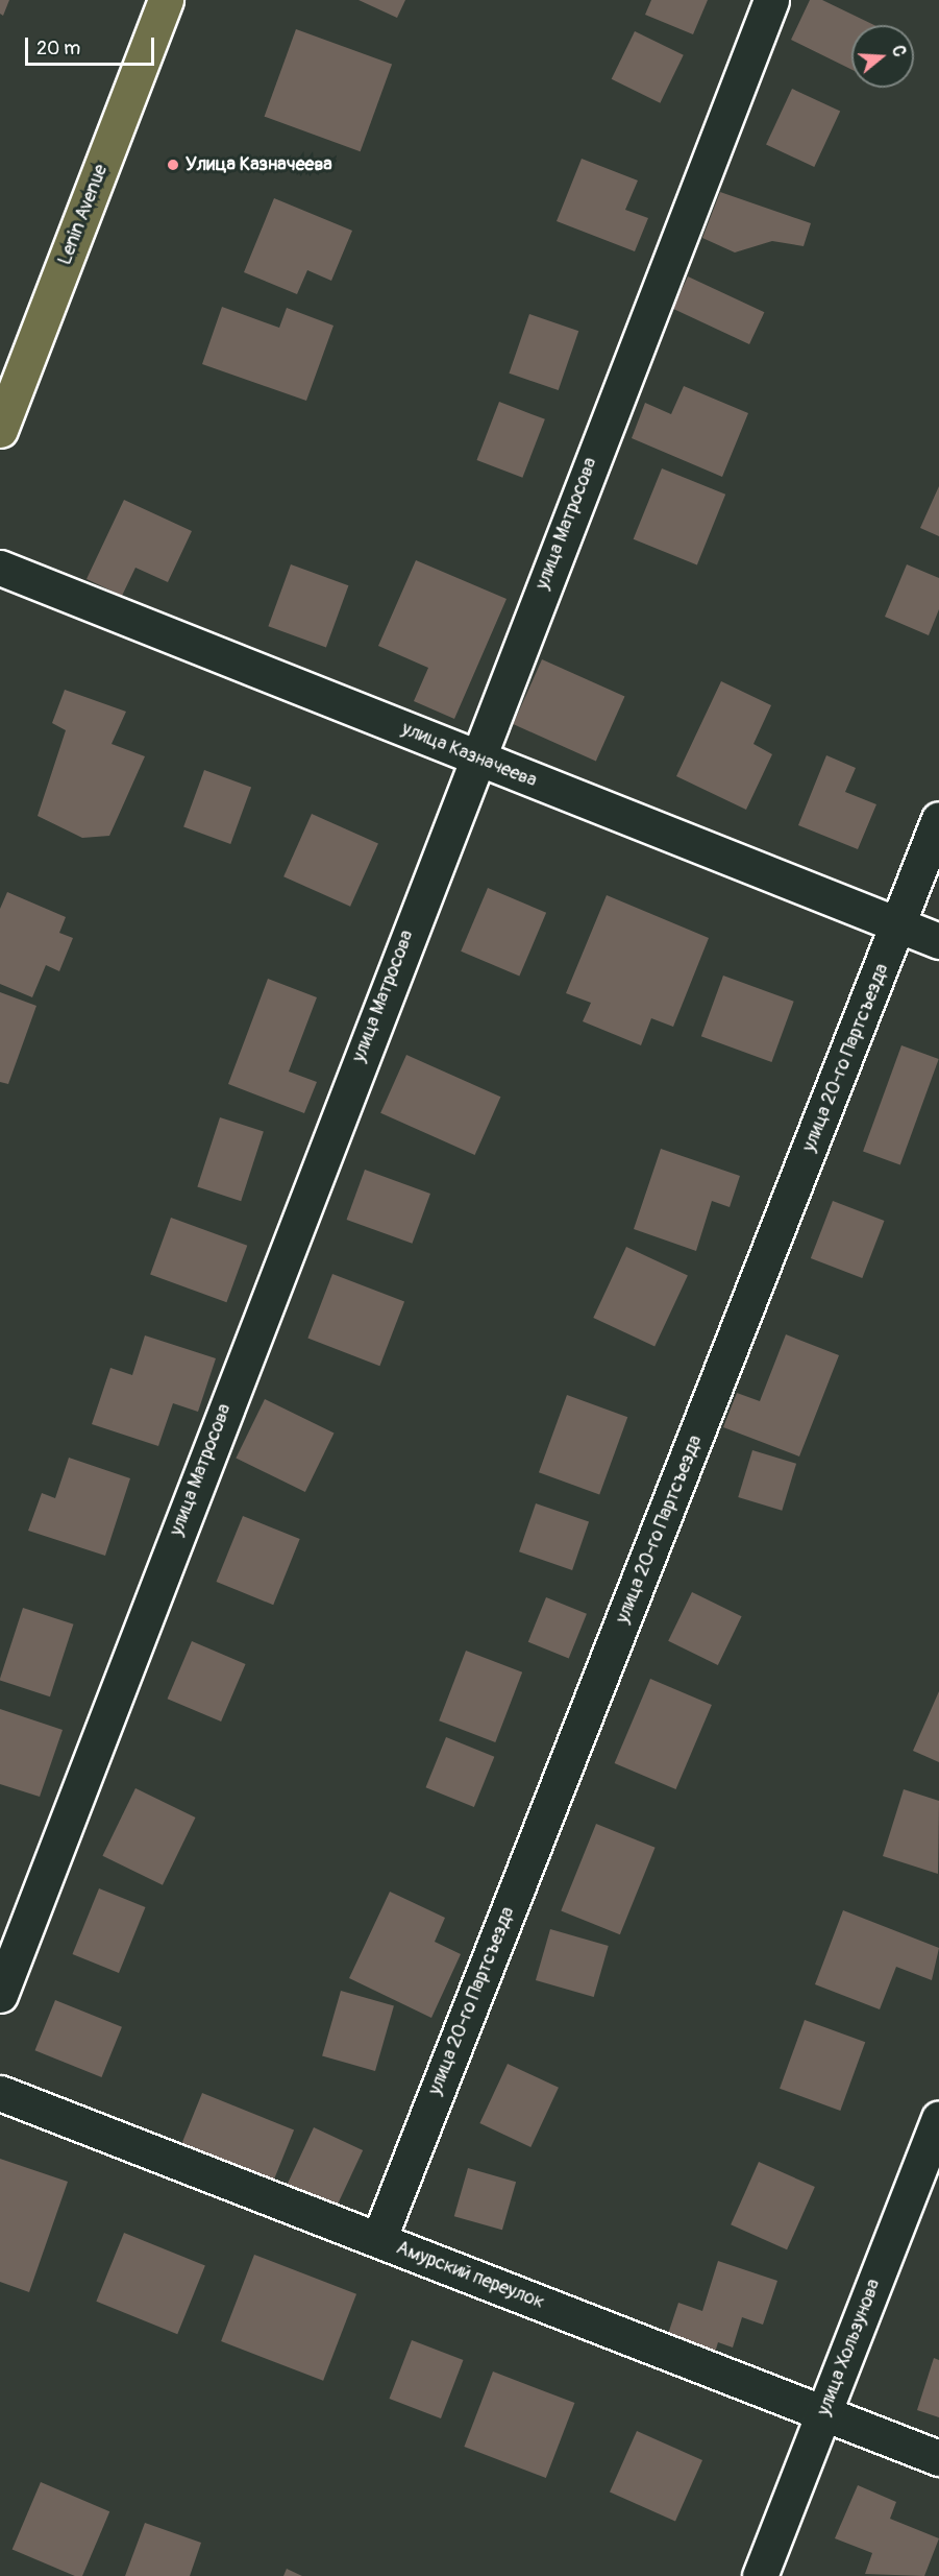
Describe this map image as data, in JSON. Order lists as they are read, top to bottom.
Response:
{
  "streets": {
    "main road": ["Lenin Avenue"],
    "street": [
      "улица Матросова",
      "улица Казначеева",
      "улица 20-го Партсъезда",
      "Амурский переулок",
      "улица Хользунова"
    ]
  },
  "crossings": [
    ["улица Матросова", "улица Казначеева"],
    ["улица Казначеева", "улица 20-го Партсъезда"],
    ["улица 20-го Партсъезда", "Амурский переулок"],
    ["Амурский переулок", "улица Хользунова"]
  ],
  "places": ["Улица Казначеева"],
  "scale_bar": "20 m",
  "north": "right"
}
